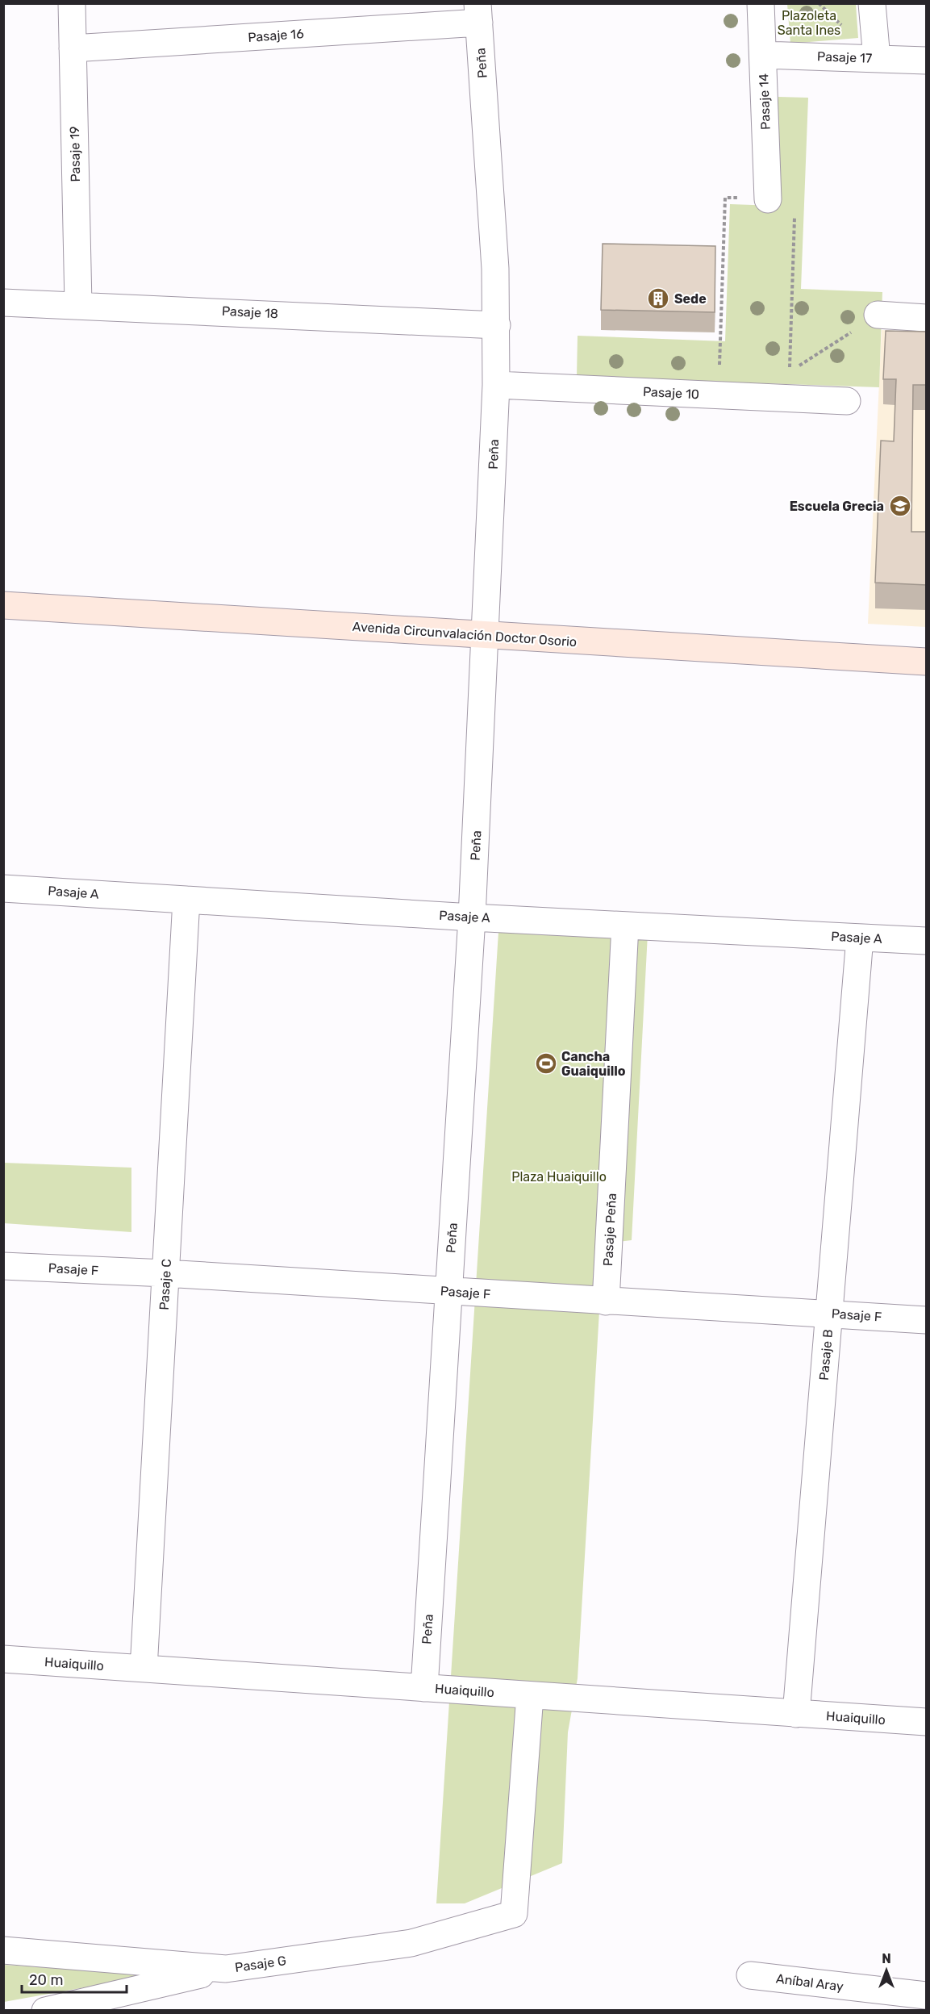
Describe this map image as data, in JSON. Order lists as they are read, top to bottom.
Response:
{
  "streets": {
    "main road": ["Avenida Circunvalación Doctor Osorio"],
    "street": [
      "Pasaje 16",
      "Pasaje 17",
      "Peña",
      "Pasaje 14",
      "Pasaje 19",
      "Pasaje 18",
      "Pasaje 10",
      "Pasaje A",
      "Pasaje Peña",
      "Pasaje F",
      "Pasaje C",
      "Pasaje B",
      "Huaiquillo",
      "Pasaje G",
      "Aníbal Aray"
    ]
  },
  "crossings": [
    ["Pasaje 16", "Peña"],
    ["Pasaje 16", "Pasaje 19"],
    ["Pasaje 17", "Pasaje 14"],
    ["Peña", "Pasaje 18"],
    ["Peña", "Pasaje 10"],
    ["Peña", "Avenida Circunvalación Doctor Osorio"],
    ["Peña", "Pasaje A"],
    ["Peña", "Pasaje F"],
    ["Peña", "Huaiquillo"],
    ["Pasaje 19", "Pasaje 18"],
    ["Pasaje A", "Pasaje Peña"],
    ["Pasaje A", "Pasaje C"],
    ["Pasaje A", "Pasaje B"],
    ["Pasaje Peña", "Pasaje F"],
    ["Pasaje F", "Pasaje C"],
    ["Pasaje F", "Pasaje B"],
    ["Pasaje C", "Huaiquillo"],
    ["Pasaje B", "Huaiquillo"],
    ["Huaiquillo", "Pasaje G"]
  ],
  "parks": ["Plazoleta Santa Ines", "Plaza Huaiquillo"],
  "places": {
    "building": ["Sede"],
    "school or university": ["Escuela Grecia"],
    "sports": ["Cancha Guaiquillo"]
  },
  "scale_bar": "20 m",
  "north": "top"
}
